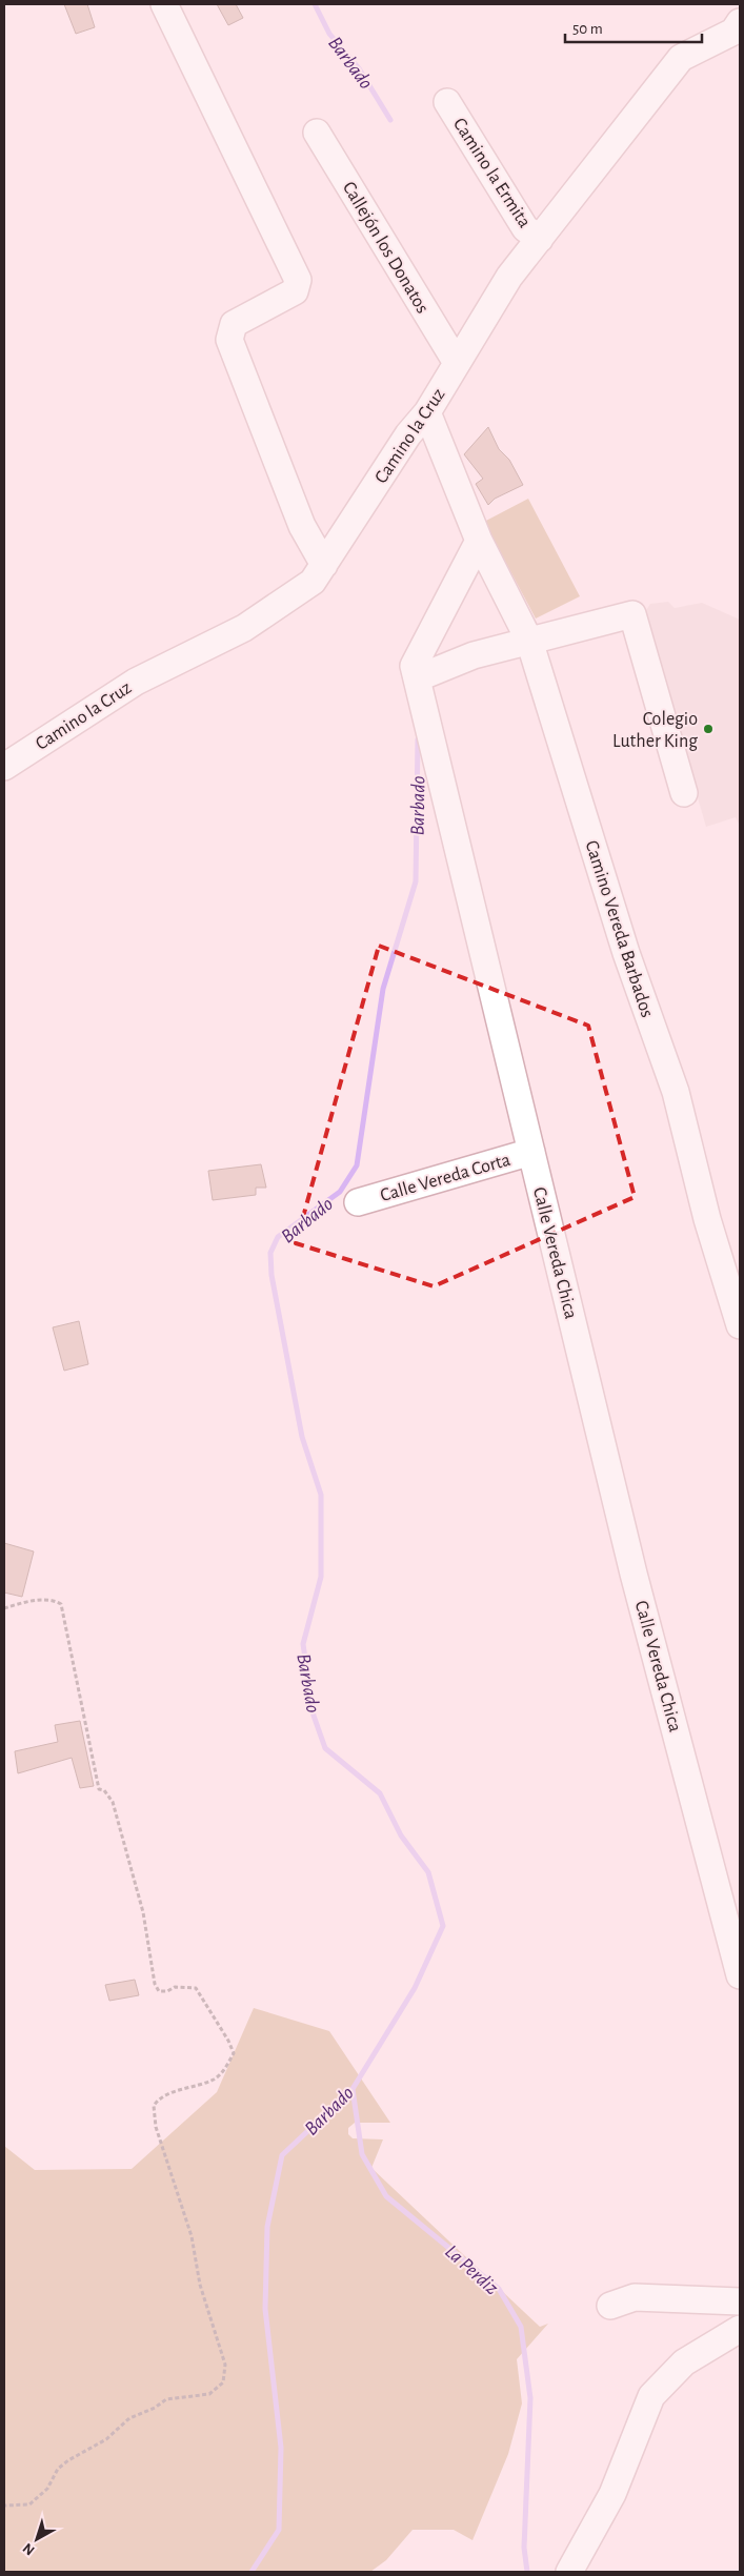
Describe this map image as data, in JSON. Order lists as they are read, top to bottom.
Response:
{
  "streets": {
    "street": [
      "Camino la Ermita",
      "Callejón los Donatos",
      "Camino la Cruz",
      "Camino Vereda Barbados",
      "Calle Vereda Corta",
      "Calle Vereda Chica"
    ]
  },
  "crossings": [
    ["Camino la Ermita", "Camino la Cruz"],
    ["Callejón los Donatos", "Camino la Cruz"],
    ["Camino la Cruz", "Camino Vereda Barbados"],
    ["Camino Vereda Barbados", "Calle Vereda Chica"],
    ["Calle Vereda Corta", "Calle Vereda Chica"]
  ],
  "water": ["Barbado", "La Perdiz"],
  "places": ["Colegio Luther King"],
  "scale_bar": "50 m",
  "north": "bottom left"
}
